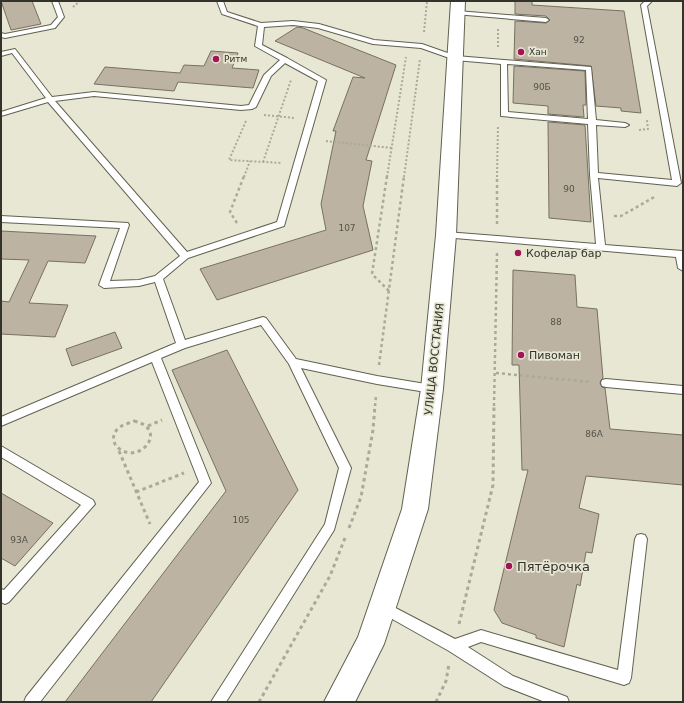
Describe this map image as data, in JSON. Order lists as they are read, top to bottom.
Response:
{
  "streets": {
    "main road": ["УЛИЦА ВОССТАНИЯ"]
  },
  "places": [
    "Хан",
    "Ритм",
    "Кофелар бар",
    "Пивоман",
    "Пятёрочка"
  ],
  "house_numbers": [
    "92",
    "90Б",
    "90",
    "107",
    "88",
    "86А",
    "105",
    "93А"
  ]
}
